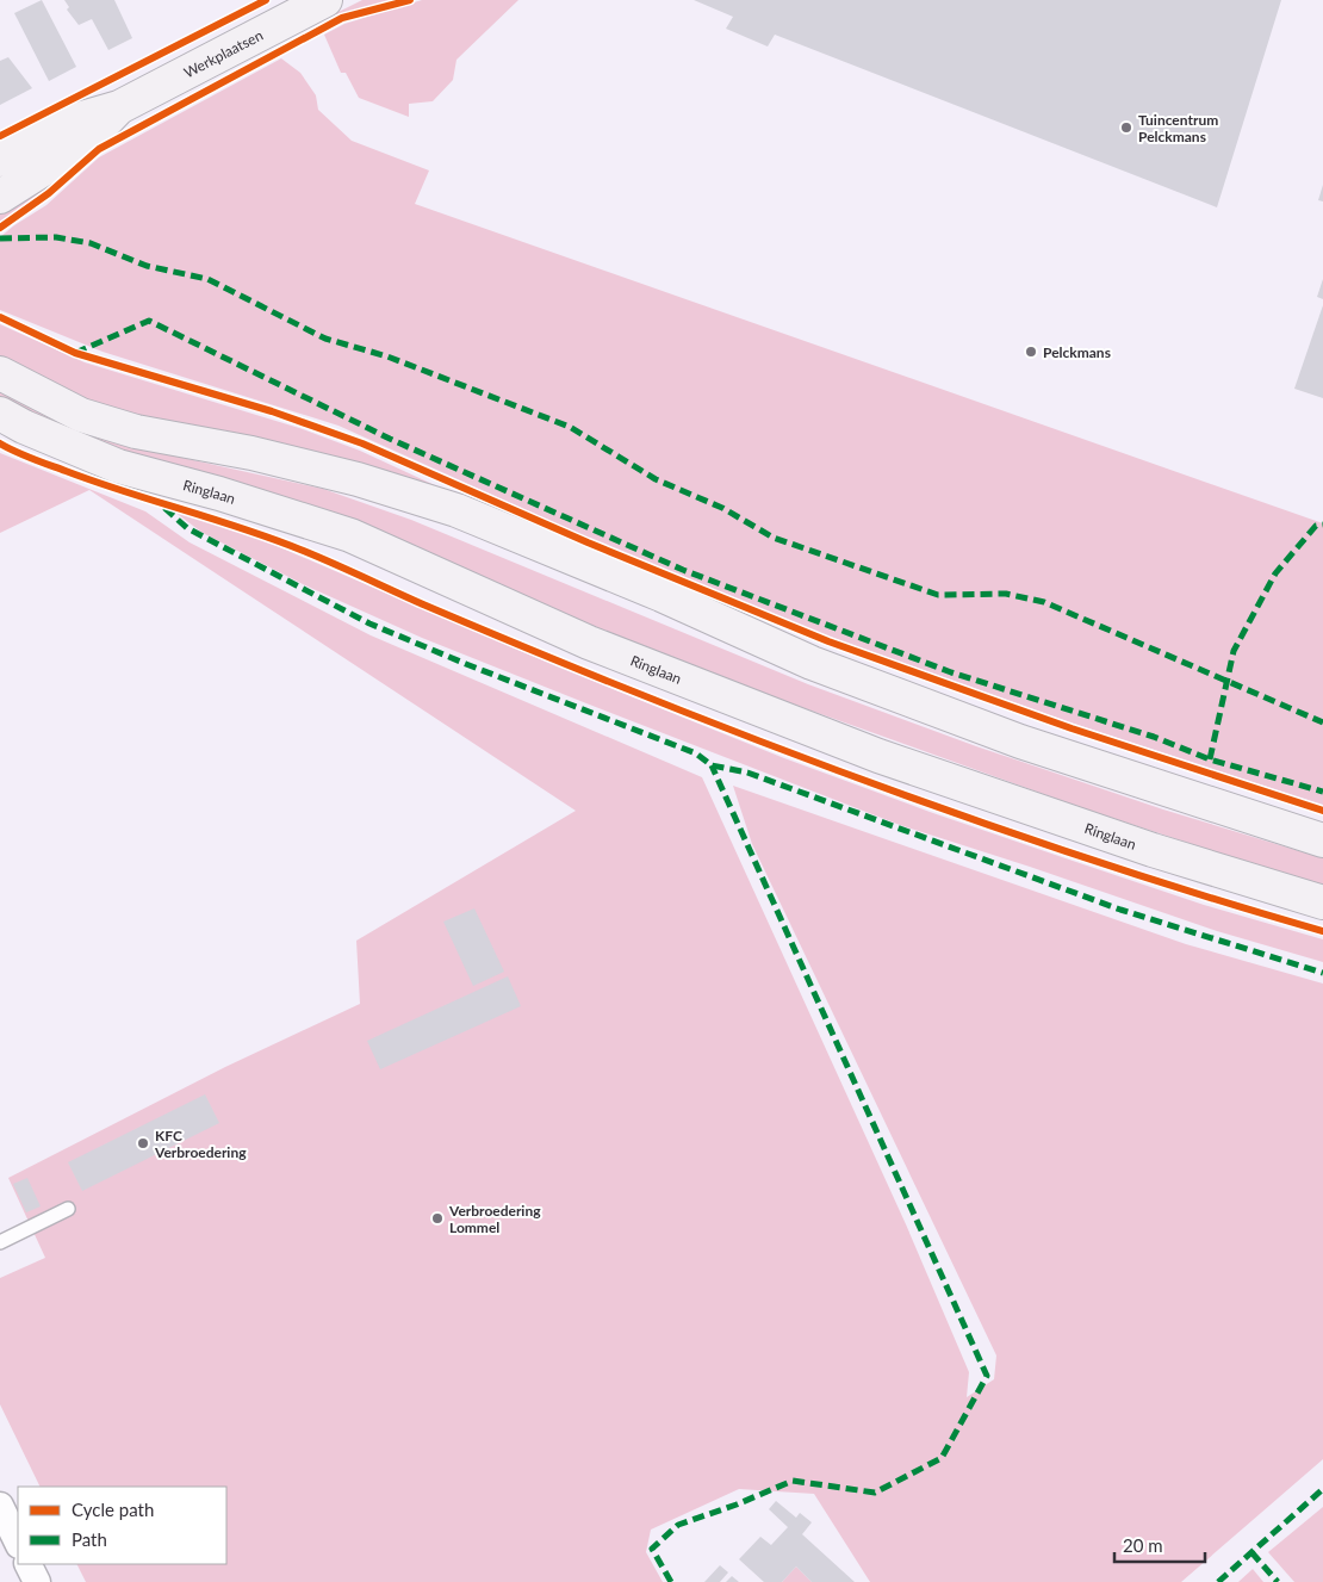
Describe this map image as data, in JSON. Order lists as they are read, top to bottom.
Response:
{
  "streets": {
    "main road": ["Werkplaatsen", "Ringlaan"]
  },
  "places": [
    "Tuincentrum Pelckmans",
    "Pelckmans",
    "KFC Verbroedering",
    "Verbroedering Lommel"
  ],
  "legend": ["Cycle path", "Path"],
  "scale_bar": "20 m"
}
